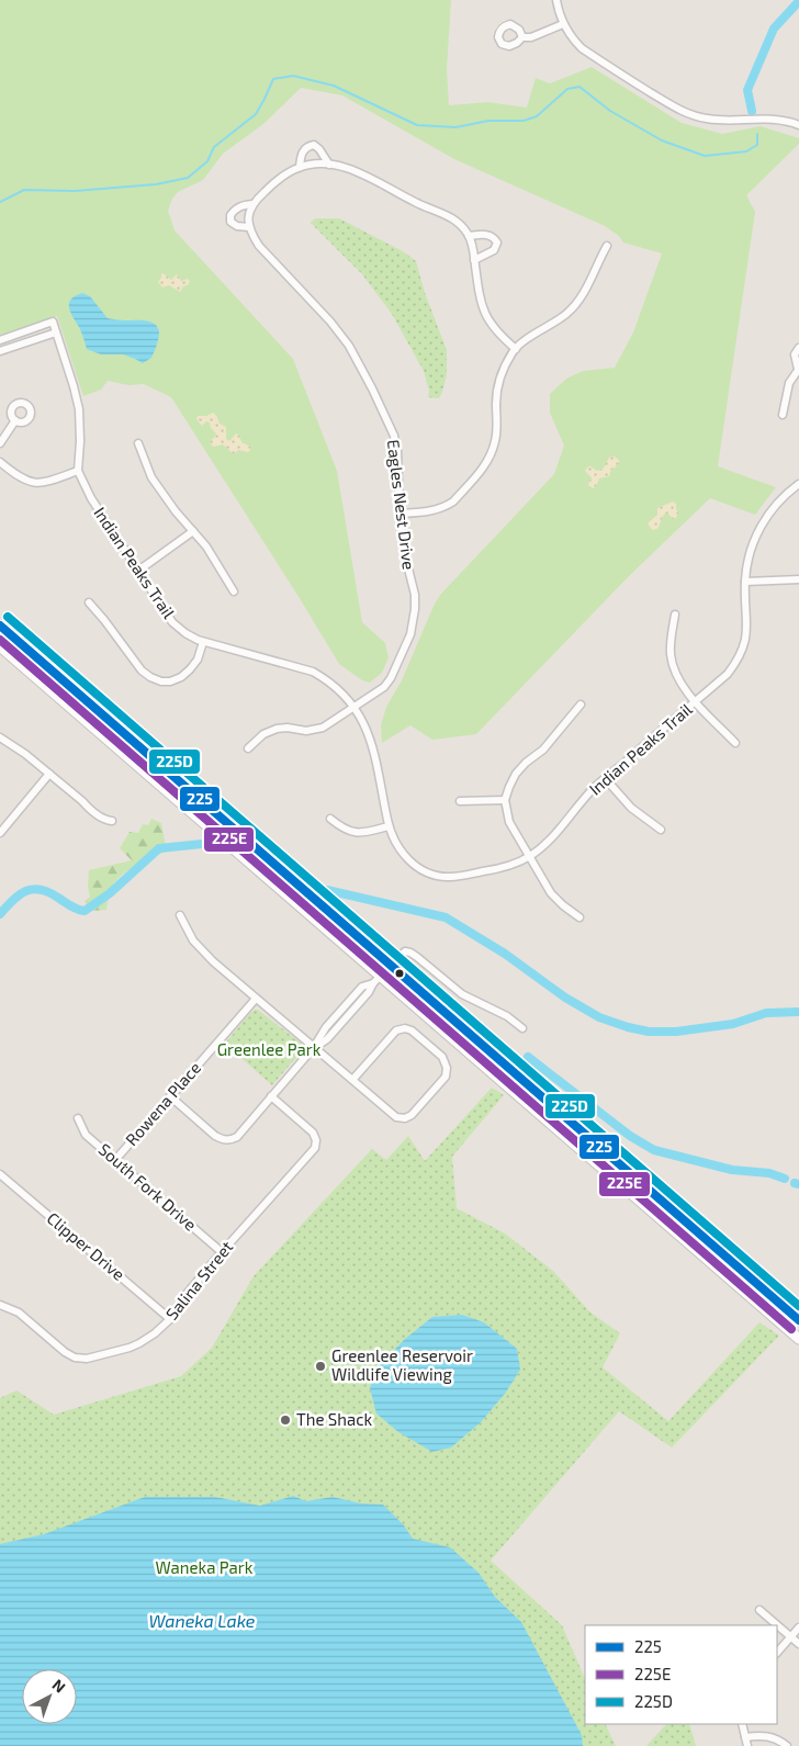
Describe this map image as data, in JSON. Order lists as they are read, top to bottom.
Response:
{
  "streets": {
    "street": [
      "Eagles Nest Drive",
      "Indian Peaks Trail",
      "Rowena Place",
      "South Fork Drive",
      "Clipper Drive",
      "Salina Street"
    ]
  },
  "crossings": [
    ["Eagles Nest Drive", "Indian Peaks Trail"],
    ["Rowena Place", "South Fork Drive"],
    ["South Fork Drive", "Salina Street"],
    ["Clipper Drive", "Salina Street"]
  ],
  "water": ["Waneka Lake"],
  "parks": ["Greenlee Park", "Waneka Park"],
  "places": ["Greenlee Reservoir Wildlife Viewing", "The Shack"],
  "lines": ["transit line 225D", "transit line 225", "transit line 225E"],
  "legend": ["225", "225E", "225D"],
  "north": "top right"
}
